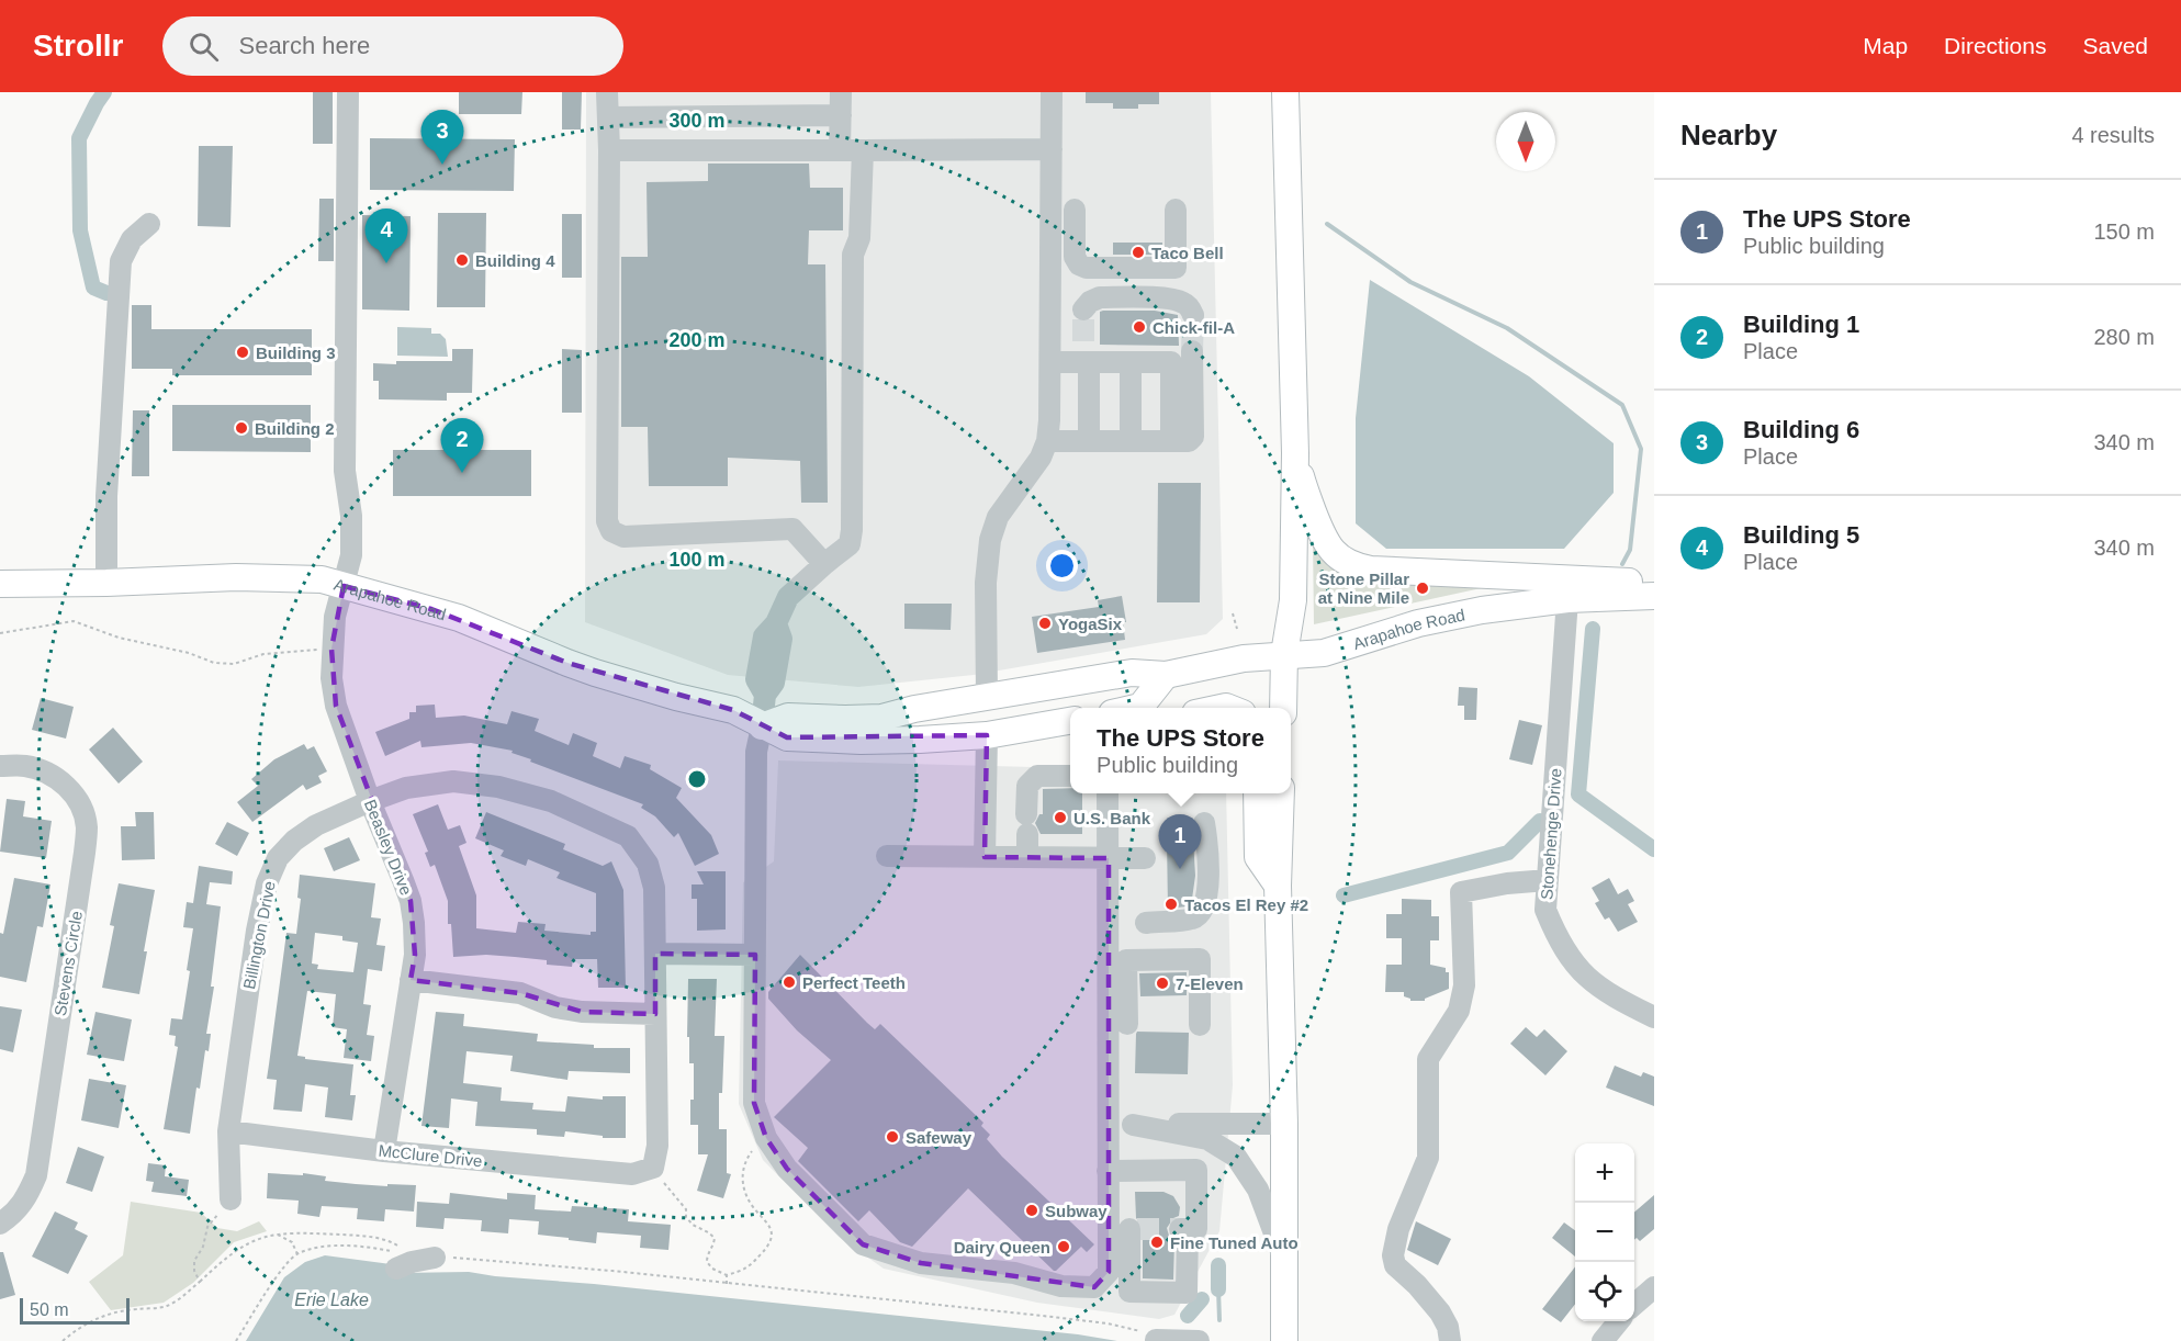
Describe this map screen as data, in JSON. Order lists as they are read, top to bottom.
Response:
{
  "streets": {
    "main road": ["Arapahoe Road"],
    "street": [
      "Stonehenge Drive",
      "Beasley Drive",
      "Billington Drive",
      "Stevens Circle",
      "McClure Drive"
    ]
  },
  "crossings": [
    ["Arapahoe Road", "Stonehenge Drive"],
    ["Arapahoe Road", "Beasley Drive"],
    ["Beasley Drive", "Billington Drive"],
    ["Beasley Drive", "McClure Drive"],
    ["Billington Drive", "McClure Drive"]
  ],
  "water": ["Erie Lake"],
  "places": [
    "Taco Bell",
    "Building 4",
    "Chick-fil-A",
    "Building 3",
    "Building 2",
    "Stone Pillar at Nine Mile",
    "YogaSix",
    "U.S. Bank",
    "Tacos El Rey #2",
    "Perfect Teeth",
    "7-Eleven",
    "Safeway",
    "Subway",
    "Fine Tuned Auto",
    "Dairy Queen"
  ],
  "scale_bar": "50 m",
  "north": "bottom",
  "page": {
    "header": "Strollr",
    "search": "Search here",
    "nav": ["Map", "Directions", "Saved"],
    "heading": ["Nearby", "4 results"],
    "pins": [
      "3",
      "4",
      "2",
      "1"
    ],
    "list": [
      {
        "mark": "1",
        "name": "The UPS Store",
        "note": "Public building",
        "value": "150 m"
      },
      {
        "mark": "2",
        "name": "Building 1",
        "note": "Place",
        "value": "280 m"
      },
      {
        "mark": "3",
        "name": "Building 6",
        "note": "Place",
        "value": "340 m"
      },
      {
        "mark": "4",
        "name": "Building 5",
        "note": "Place",
        "value": "340 m"
      }
    ],
    "popup": ["The UPS Store", "Public building"],
    "map_buttons": ["+", "−"],
    "scale": "50 m"
  },
  "rings": ["300 m", "200 m", "100 m"]
}
